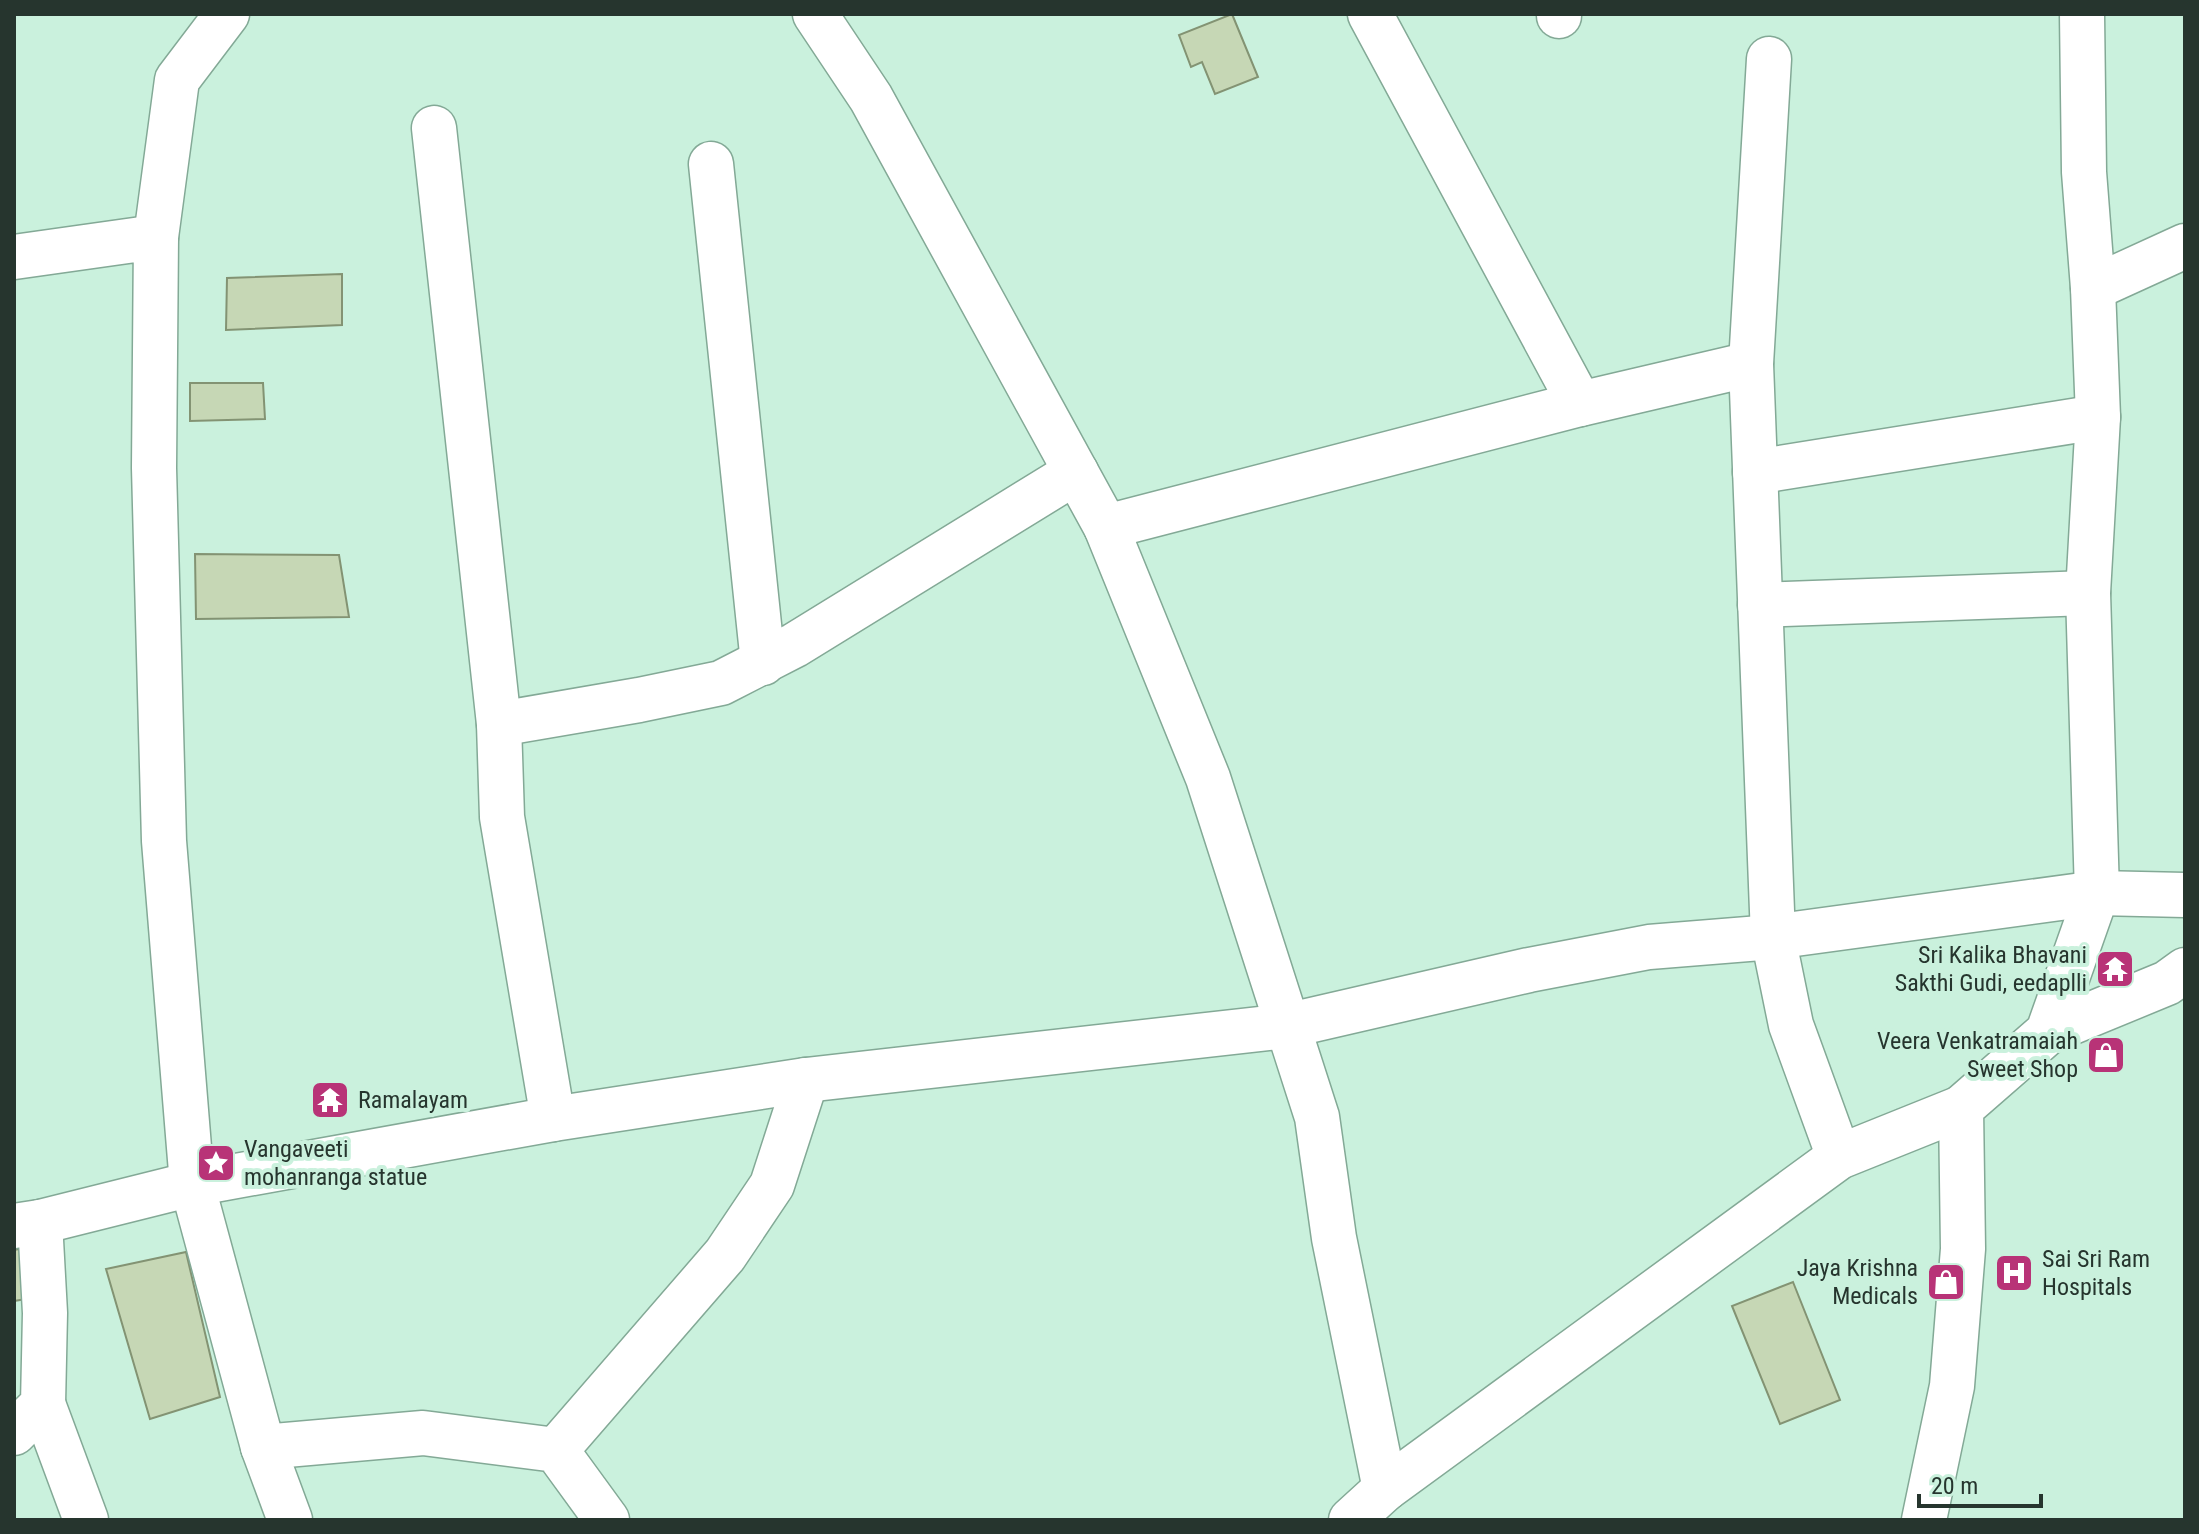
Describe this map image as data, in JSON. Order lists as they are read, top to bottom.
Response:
{
  "places": {
    "temple": ["Sri Kalika Bhavani Sakthi Gudi, eedaplli", "Ramalayam"],
    "shop": ["Veera Venkatramaiah Sweet Shop", "Jaya Krishna Medicals"],
    "place": ["Vangaveeti mohanranga statue"],
    "hospital": ["Sai Sri Ram Hospitals"]
  },
  "scale_bar": "20 m"
}
